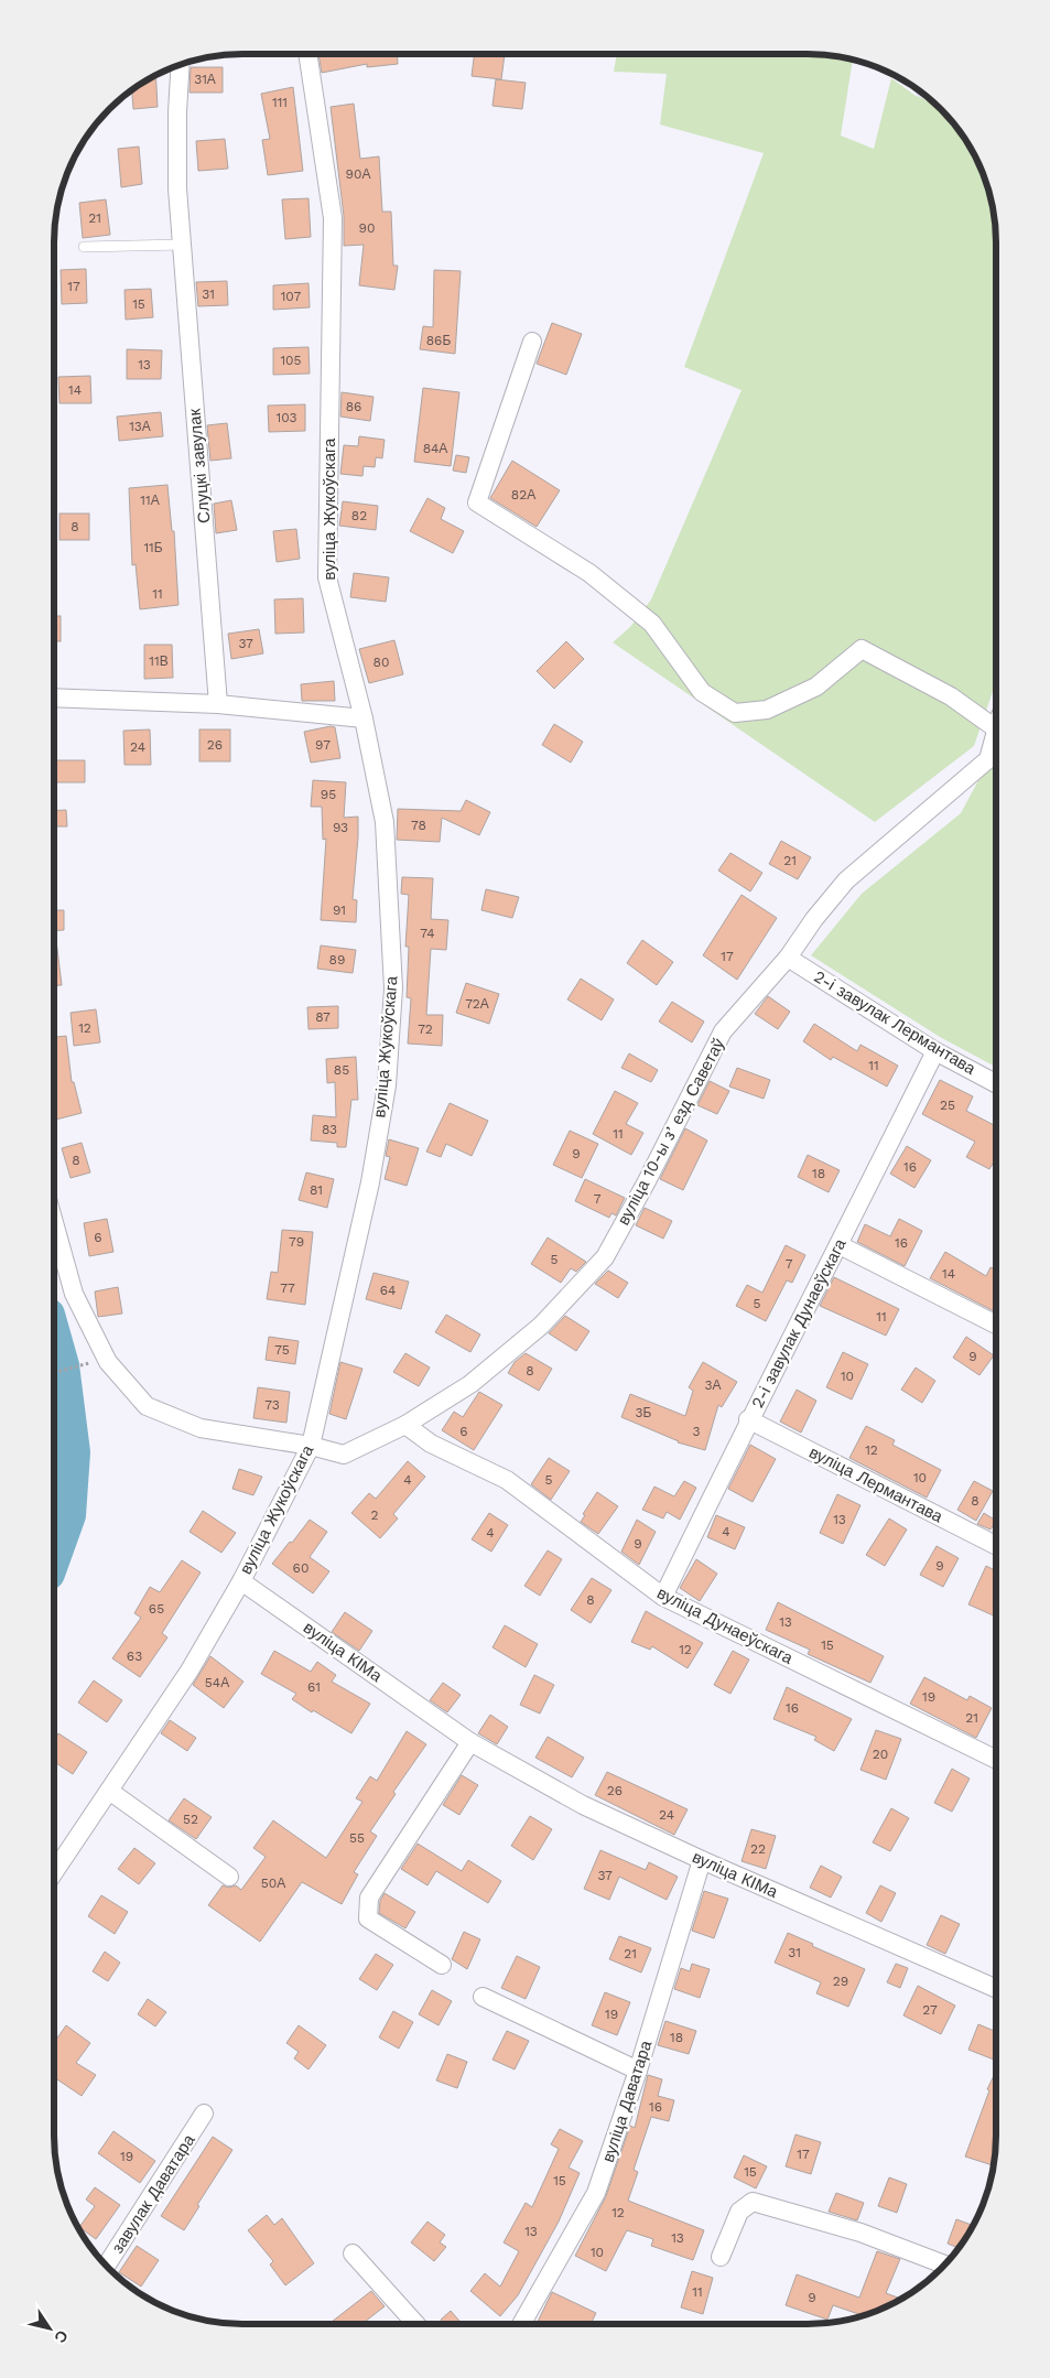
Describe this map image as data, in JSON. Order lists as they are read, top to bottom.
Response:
{
  "streets": {
    "street": [
      "Слуцкі завулак",
      "вуліца Жукоўскага",
      "2-і завулак Лермантава",
      "вуліца 10-ы зʼезд Саветаў",
      "2-і завулак Дунаеўскага",
      "вуліца Лермантава",
      "вуліца Дунаеўскага",
      "вуліца КІМа",
      "вуліца Даватара",
      "завулак Даватара"
    ]
  },
  "crossings": [
    ["вуліца Жукоўскага", "вуліца 10-ы зʼезд Саветаў"],
    ["вуліца Жукоўскага", "вуліца КІМа"],
    ["2-і завулак Лермантава", "вуліца 10-ы зʼезд Саветаў"],
    ["2-і завулак Лермантава", "2-і завулак Дунаеўскага"],
    ["вуліца 10-ы зʼезд Саветаў", "вуліца Дунаеўскага"],
    ["2-і завулак Дунаеўскага", "вуліца Лермантава"],
    ["2-і завулак Дунаеўскага", "вуліца Дунаеўскага"],
    ["вуліца КІМа", "вуліца Даватара"]
  ],
  "house_numbers": [
    "31А",
    "111",
    "90А",
    "21",
    "90",
    "17",
    "31",
    "107",
    "15",
    "86Б",
    "105",
    "13",
    "14",
    "86",
    "103",
    "13А",
    "84А",
    "82А",
    "11А",
    "82",
    "8",
    "11Б",
    "11",
    "37",
    "11В",
    "80",
    "26",
    "97",
    "24",
    "95",
    "78",
    "93",
    "21",
    "91",
    "74",
    "17",
    "89",
    "72А",
    "87",
    "12",
    "72",
    "11",
    "85",
    "25",
    "83",
    "11",
    "9",
    "8",
    "16",
    "18",
    "81",
    "7",
    "6",
    "79",
    "16",
    "5",
    "7",
    "14",
    "77",
    "64",
    "5",
    "11",
    "75",
    "9",
    "8",
    "10",
    "3А",
    "73",
    "3Б",
    "6",
    "3",
    "12",
    "10",
    "4",
    "5",
    "8",
    "2",
    "13",
    "4",
    "4",
    "9",
    "9",
    "60",
    "8",
    "65",
    "13",
    "15",
    "12",
    "63",
    "54А",
    "61",
    "19",
    "16",
    "21",
    "20",
    "26",
    "24",
    "52",
    "55",
    "22",
    "37",
    "50А",
    "31",
    "21",
    "29",
    "27",
    "19",
    "18",
    "16",
    "17",
    "19",
    "15",
    "15",
    "12",
    "13",
    "13",
    "10",
    "11",
    "9"
  ],
  "north": "bottom right"
}
